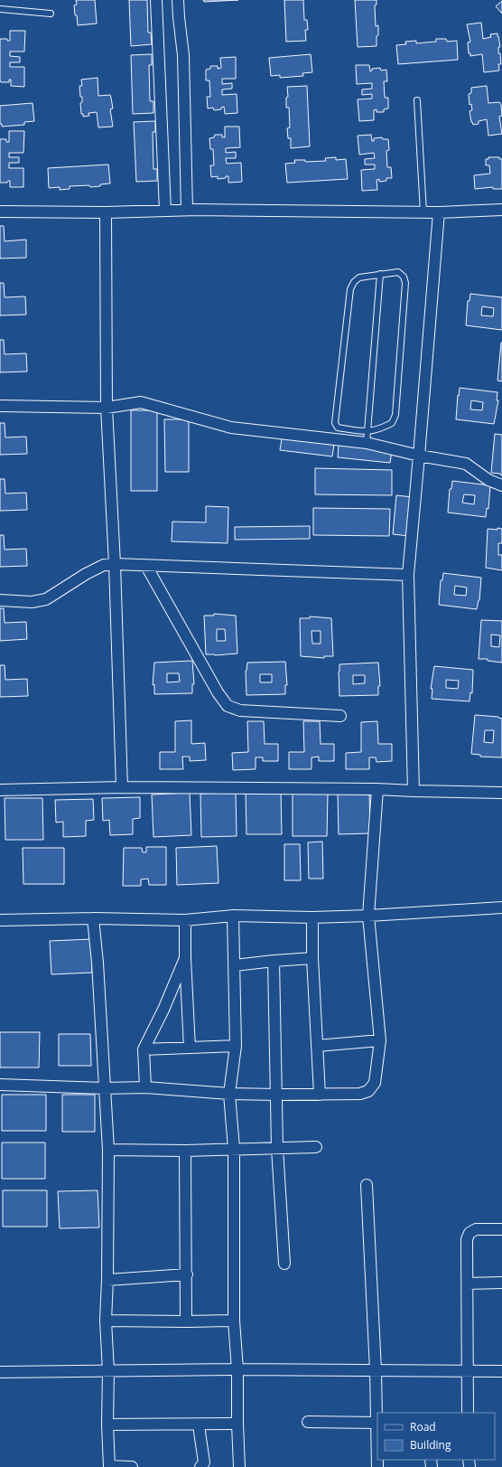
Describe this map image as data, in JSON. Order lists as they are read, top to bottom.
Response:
{
  "legend": ["Road", "Building"]
}
